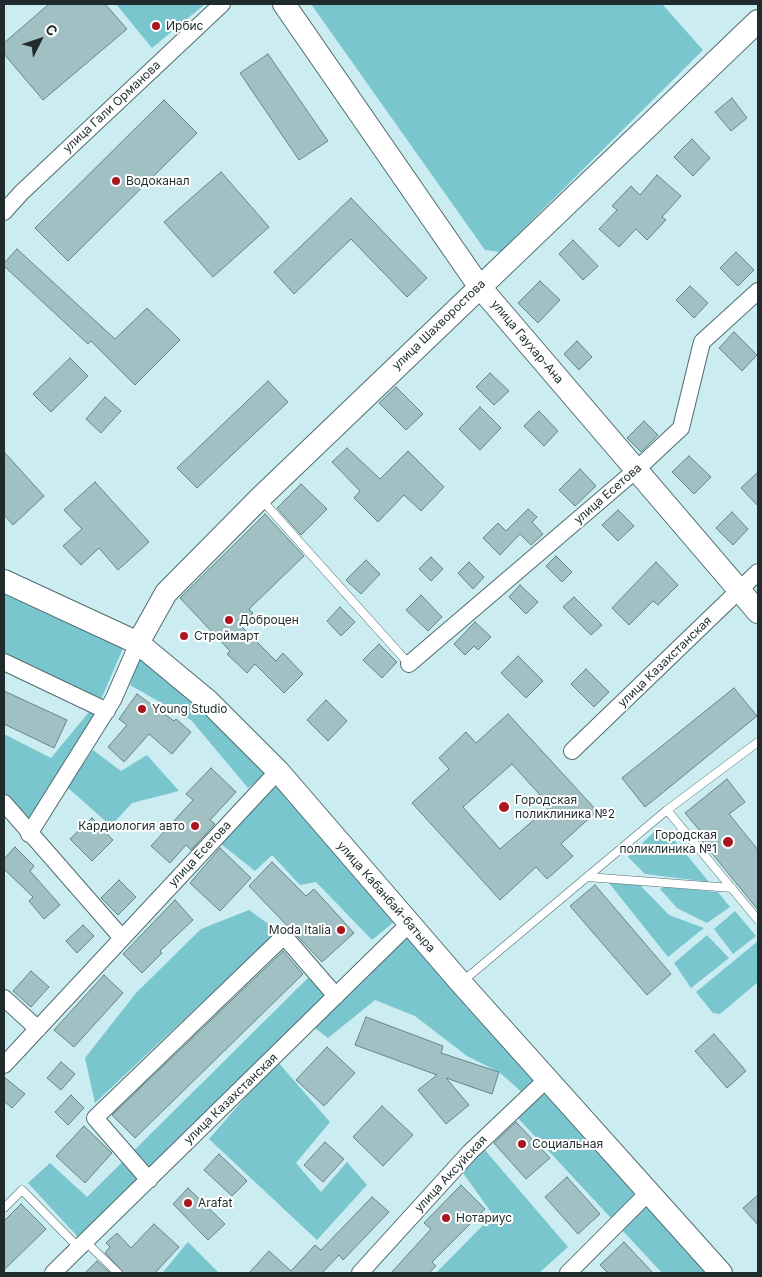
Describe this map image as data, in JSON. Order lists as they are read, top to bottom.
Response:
{
  "streets": {
    "street": [
      "улица Гали Орманова",
      "улица Шахворостова",
      "улица Гаухар-Ана",
      "улица Есетова",
      "улица Казахстанская",
      "улица Кабанбай-батыра",
      "улица Аксуйская"
    ]
  },
  "crossings": [
    ["улица Шахворостова", "улица Гаухар-Ана"],
    ["улица Шахворостова", "улица Кабанбай-батыра"],
    ["улица Гаухар-Ана", "улица Есетова"],
    ["улица Гаухар-Ана", "улица Казахстанская"],
    ["улица Есетова", "улица Кабанбай-батыра"],
    ["улица Казахстанская", "улица Кабанбай-батыра"],
    ["улица Кабанбай-батыра", "улица Аксуйская"]
  ],
  "places": [
    "Ирбис",
    "Водоканал",
    "Доброцен",
    "Строймарт",
    "Young Studio",
    "Городская поликлиника №2",
    "Кардиология авто",
    "Городская поликлиника №1",
    "Moda Italia",
    "Социальная",
    "Arafat",
    "Нотариус"
  ],
  "north": "top right"
}
